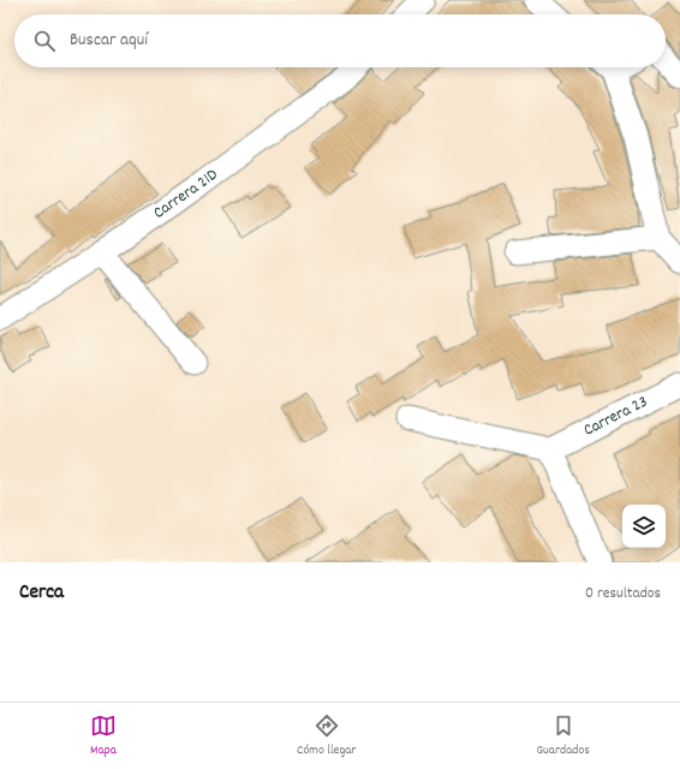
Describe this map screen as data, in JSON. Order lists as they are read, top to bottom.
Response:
{
  "streets": {
    "street": ["Carrera 21D", "Carrera 23"]
  },
  "page": {
    "search": "Buscar aquí",
    "heading": ["Cerca", "0 resultados"],
    "nav": ["Mapa", "Cómo llegar", "Guardados"]
  }
}
